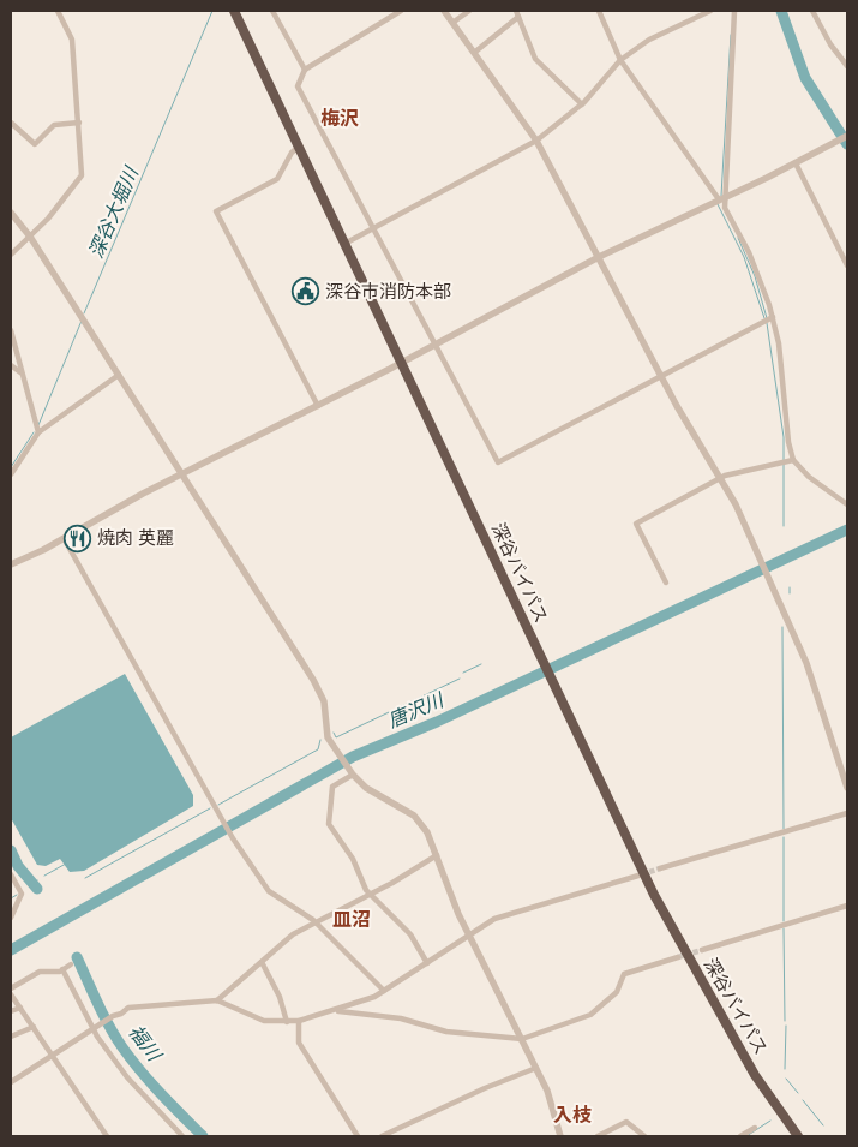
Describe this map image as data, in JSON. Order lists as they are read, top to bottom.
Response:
{
  "streets": {
    "highway": ["深谷バイパス"]
  },
  "districts": ["梅沢", "皿沼", "入枝"],
  "water": ["深谷大堀川", "唐沢川", "福川"],
  "places": {
    "public building": ["深谷市消防本部"],
    "restaurant": ["焼肉 英麗"]
  }
}
